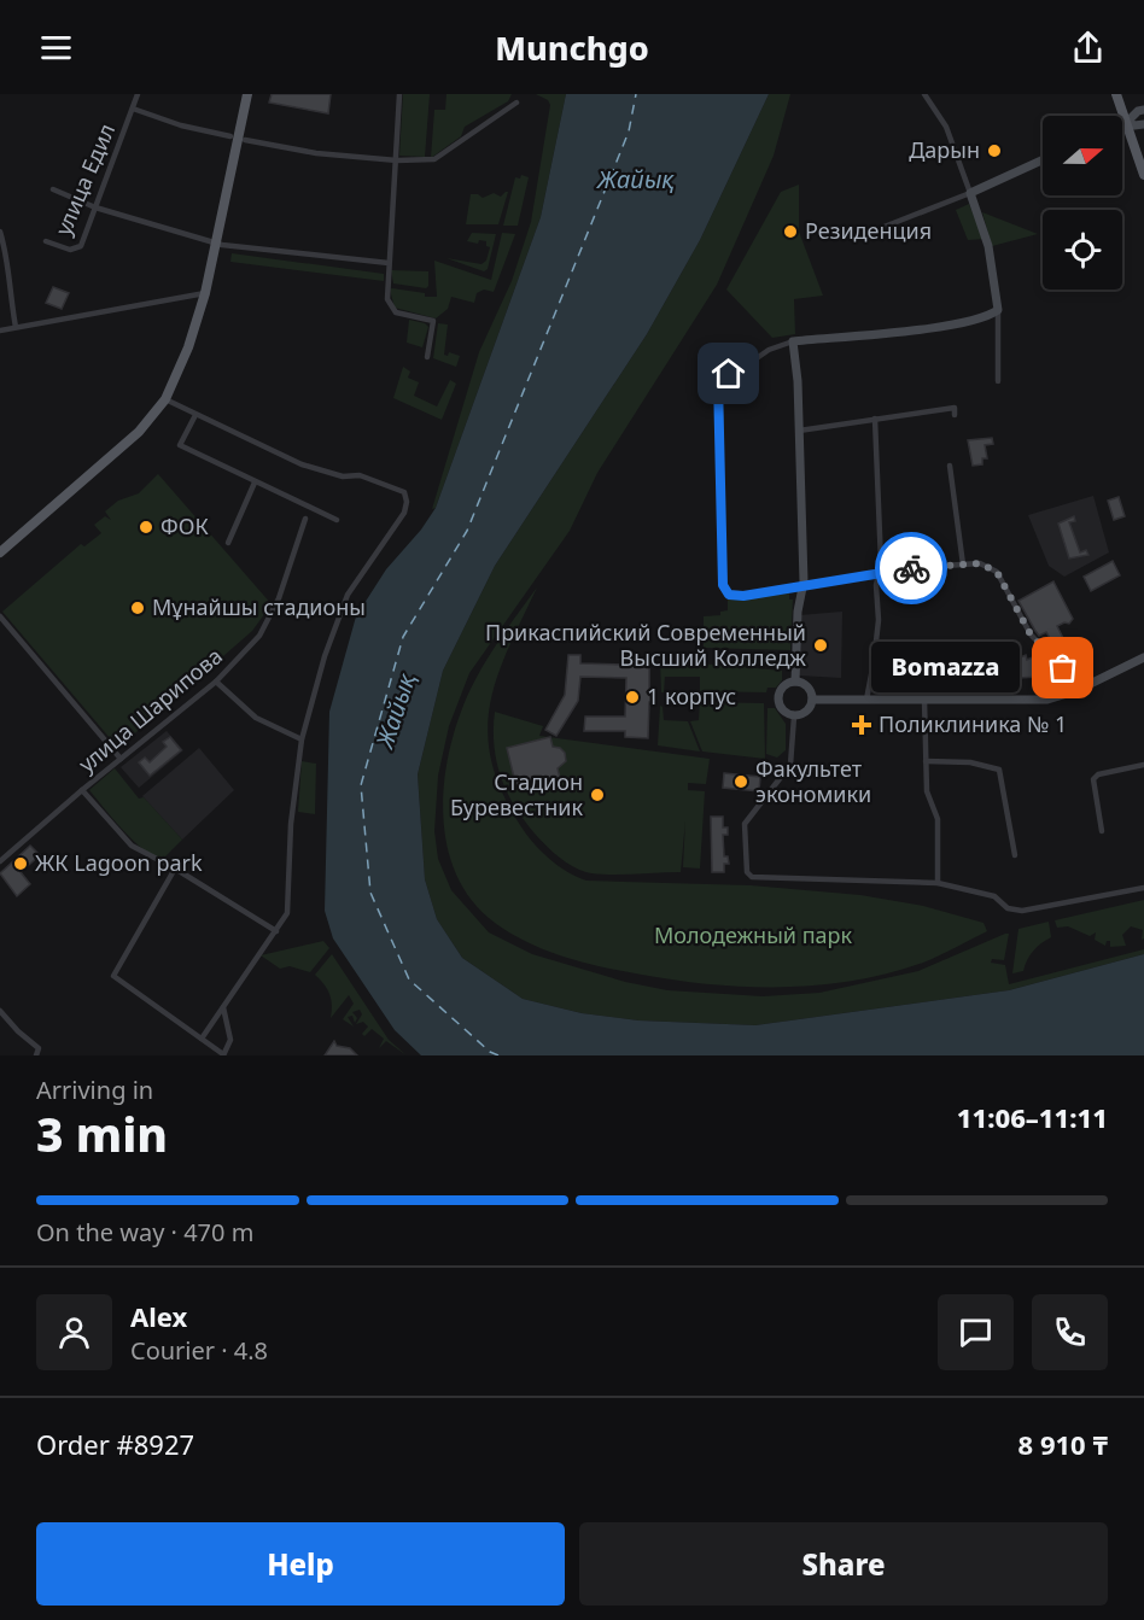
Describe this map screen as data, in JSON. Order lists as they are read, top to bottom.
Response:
{
  "streets": {
    "street": ["улица Едил", "улица Шарипова"]
  },
  "water": ["Жайық"],
  "parks": ["Молодежный парк"],
  "places": {
    "other": [
      "Дарын",
      "Резиденция",
      "ФОК",
      "Мұнайшы стадионы",
      "Прикаспийский Современный Высший Колледж",
      "Bomazza",
      "1 корпус",
      "Факультет экономики",
      "Стадион Буревестник",
      "ЖК Lagoon park"
    ],
    "health": ["Поликлиника № 1"]
  },
  "north": "right",
  "page": {
    "header": "Munchgo",
    "bubble": "Bomazza",
    "heading": ["3 min", "Arriving in", "11:06–11:11"],
    "panel": [
      "Alex",
      "Courier · 4.8",
      "Order #8927",
      "8 910 ₸"
    ],
    "bar": "On the way · 470 m",
    "buttons": ["Help", "Share"]
  }
}
